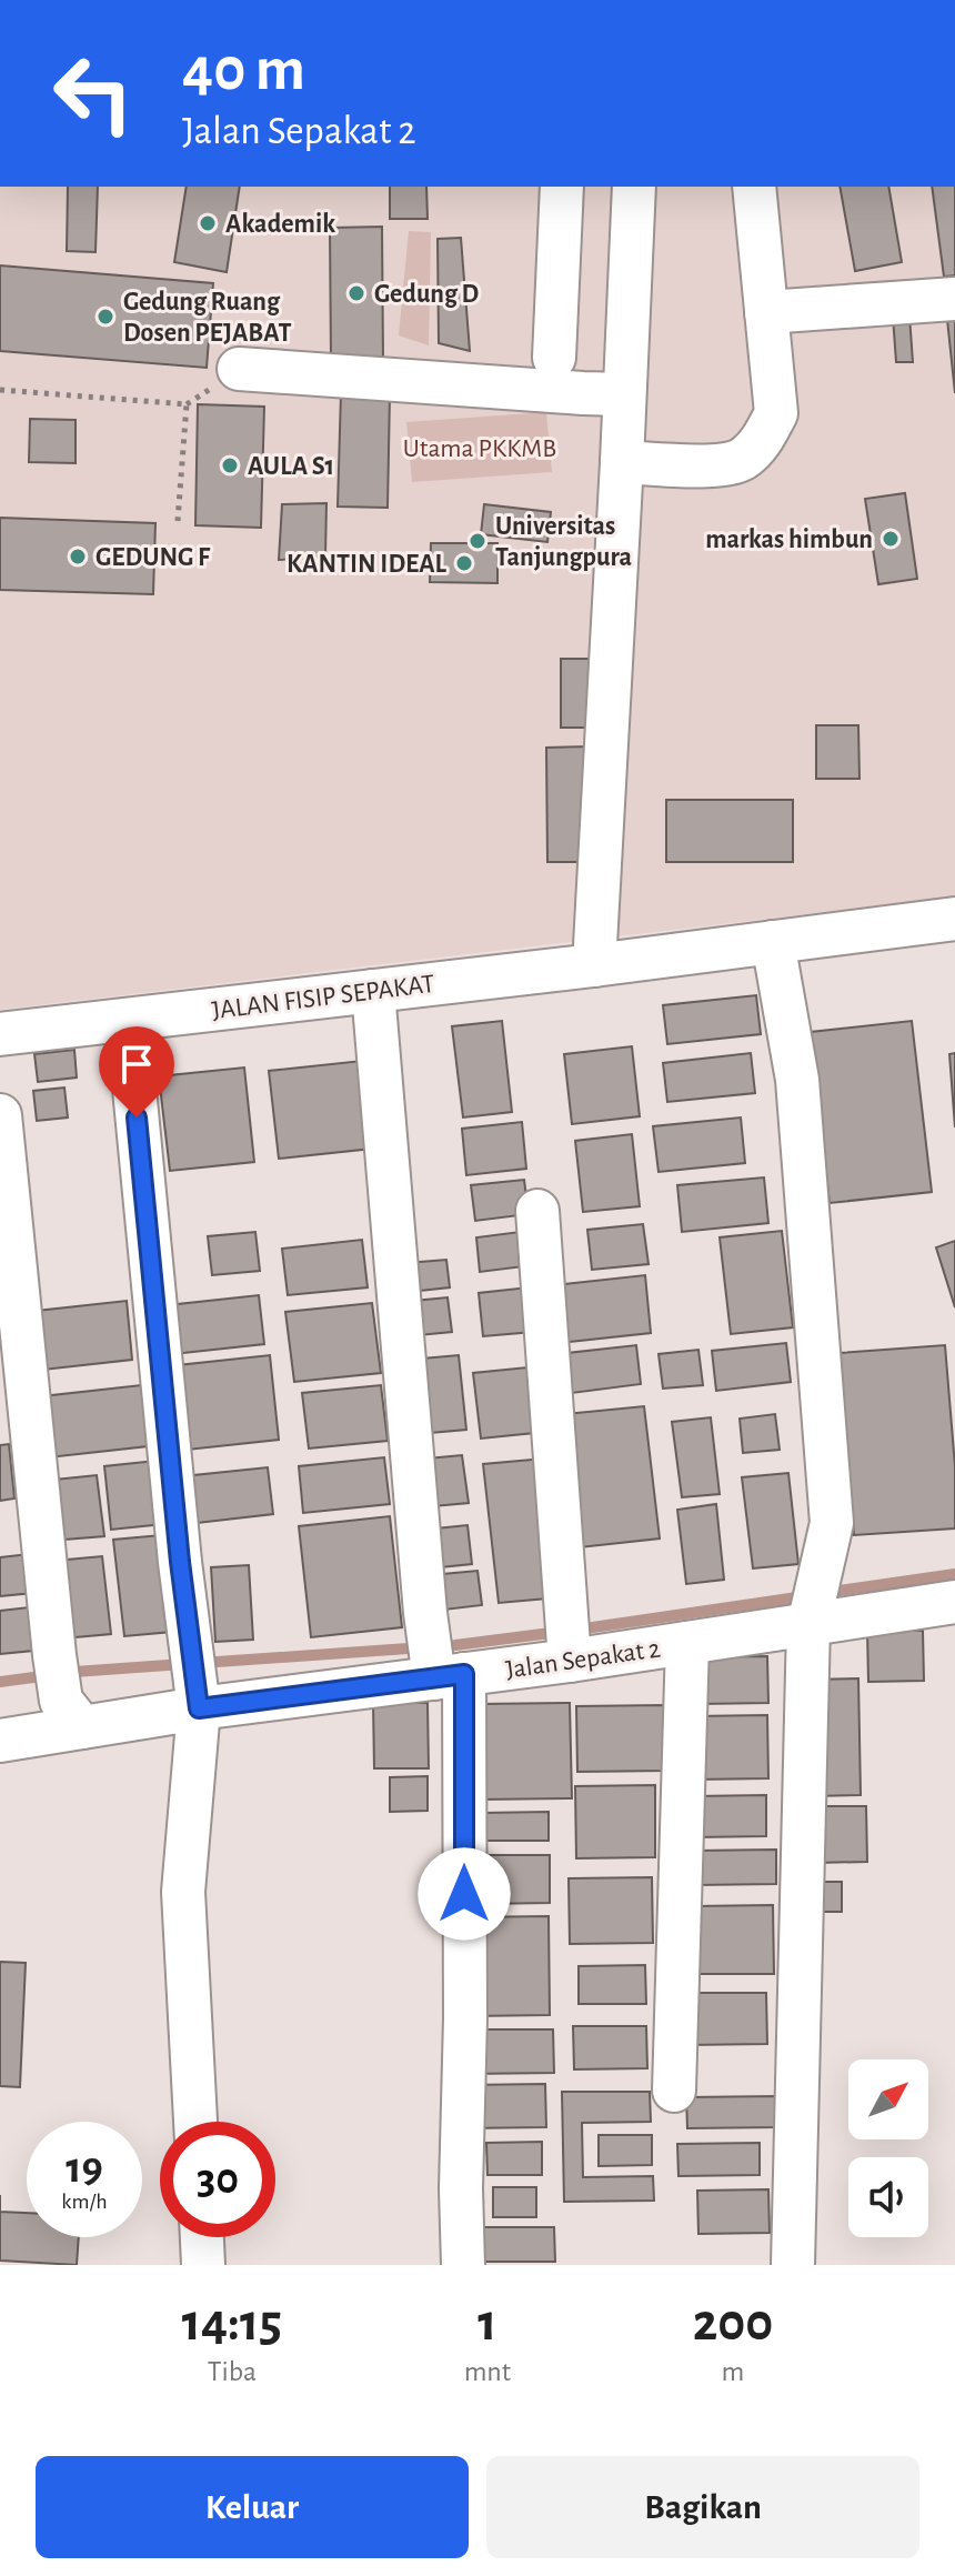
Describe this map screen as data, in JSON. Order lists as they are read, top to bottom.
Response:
{
  "streets": {
    "street": ["JALAN FISIP SEPAKAT", "Jalan Sepakat 2"]
  },
  "parks": ["Utama PKKMB"],
  "places": [
    "Akademik",
    "Gedung D",
    "Gedung Ruang Dosen PEJABAT",
    "AULA S1",
    "markas himbun",
    "Universitas Tanjungpura",
    "GEDUNG F",
    "KANTIN IDEAL"
  ],
  "north": "top right",
  "page": {
    "turn": ["40 m", "Jalan Sepakat 2"],
    "speed": "19 km/h",
    "limit": "30",
    "eta": [
      "14:15",
      "Tiba",
      "1",
      "mnt",
      "200",
      "m"
    ],
    "buttons": ["Keluar", "Bagikan"]
  }
}
